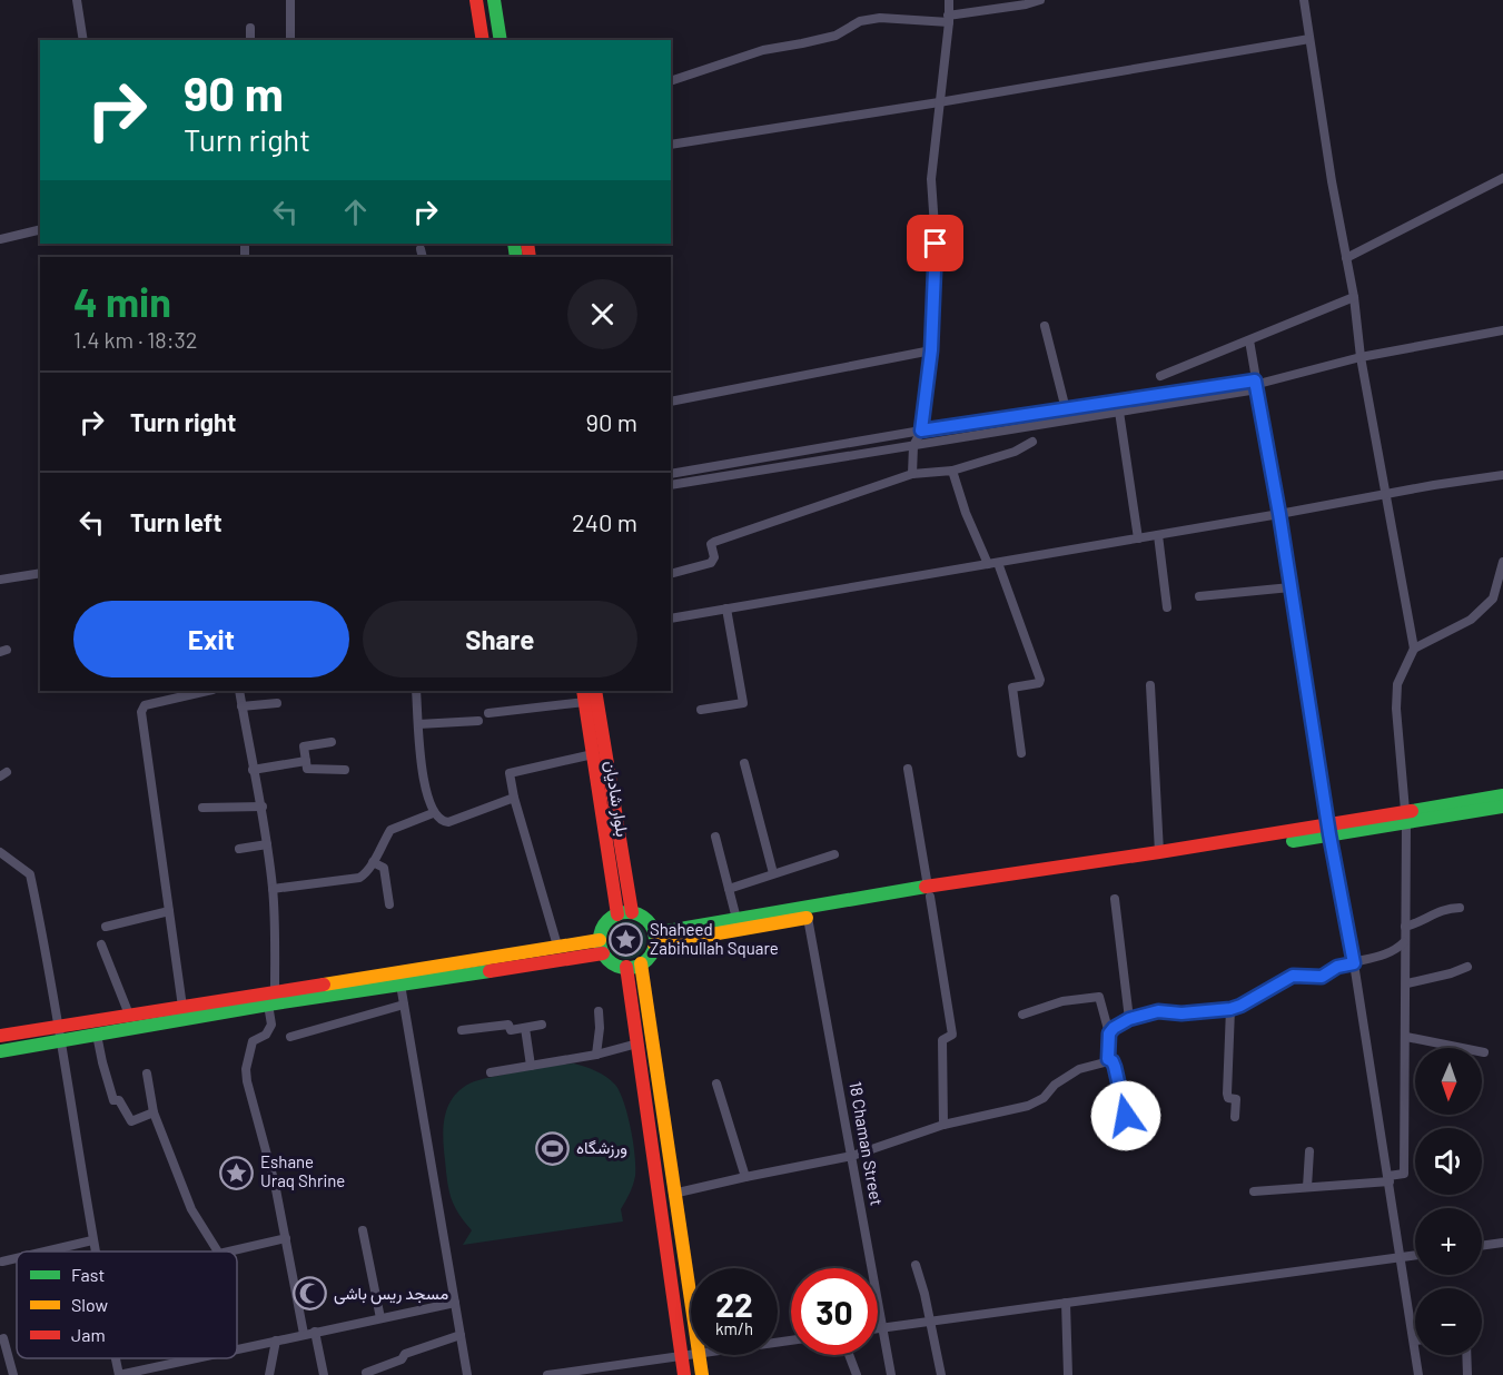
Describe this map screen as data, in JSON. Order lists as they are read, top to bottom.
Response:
{
  "streets": {
    "main road": ["بلوار شادیان"],
    "street": ["18 Chaman Street"]
  },
  "places": {
    "place": ["Shaheed Zabihullah Square", "Eshane Uraq Shrine"],
    "sports": ["ورزشگاه"],
    "mosque": ["مسجد ریس باشی"]
  },
  "legend": ["Fast", "Slow", "Jam"],
  "north": "bottom",
  "page": {
    "turn": ["90 m", "Turn right"],
    "heading": ["4 min", "1.4 km · 18:32"],
    "list": [
      {
        "name": "Turn right",
        "value": "90 m"
      },
      {
        "name": "Turn left",
        "value": "240 m"
      }
    ],
    "buttons": ["Exit", "Share"],
    "map_buttons": ["+", "−"],
    "speed": "22 km/h",
    "limit": "30"
  }
}
